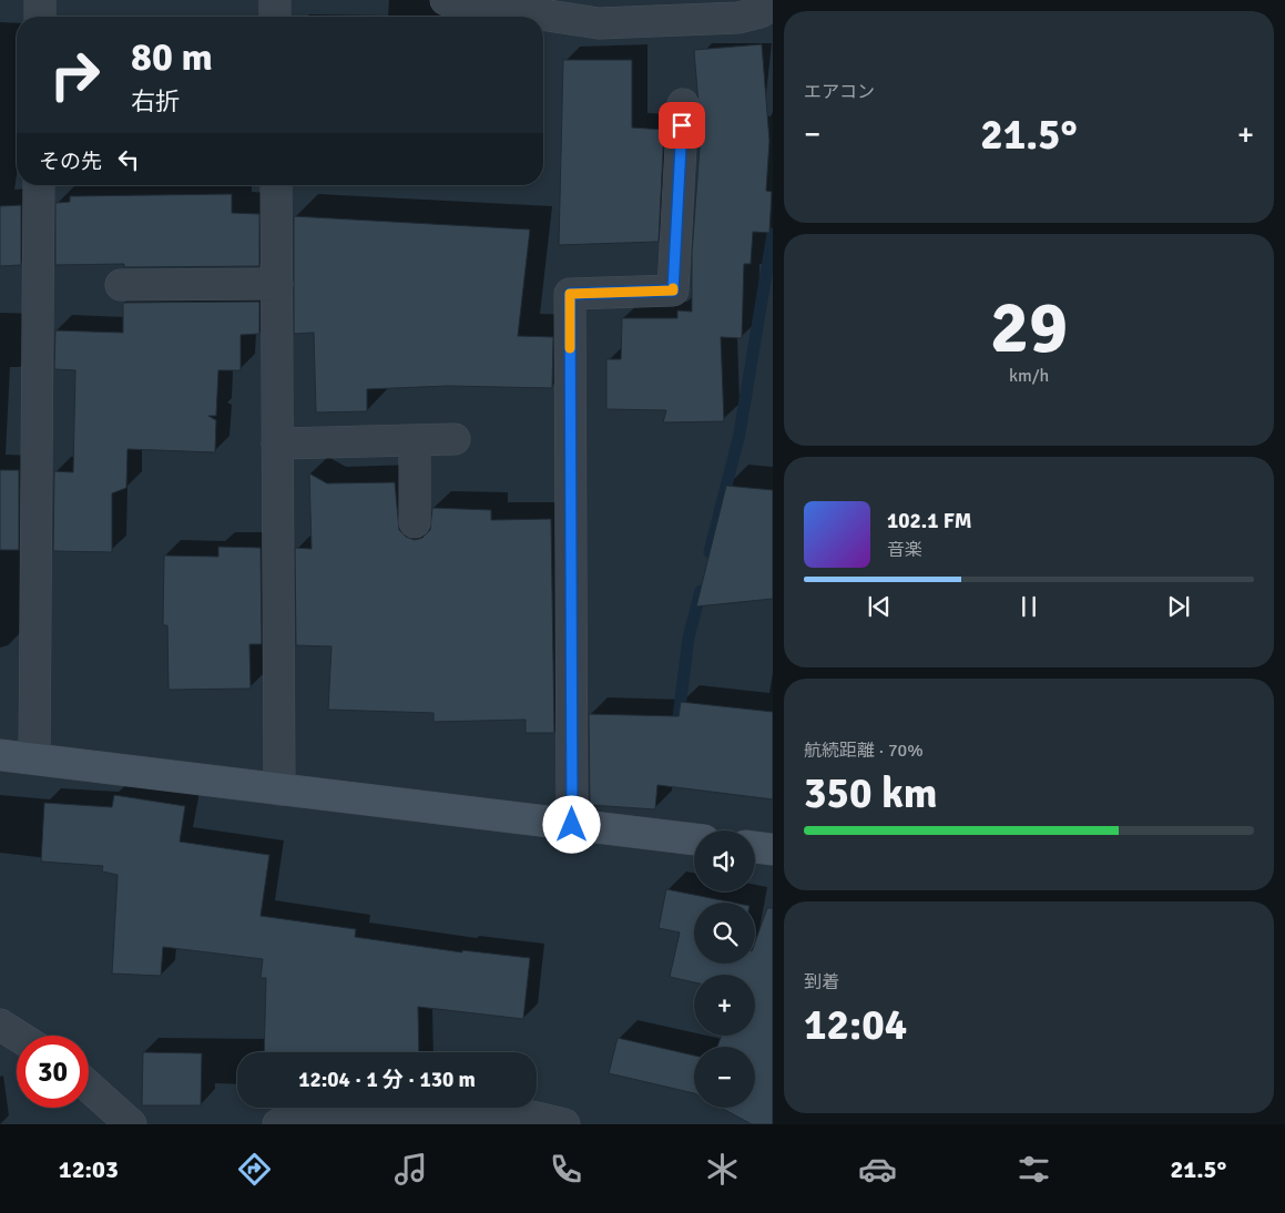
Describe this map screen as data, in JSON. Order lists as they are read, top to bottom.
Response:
{
  "page": {
    "tile": [
      "エアコン",
      ["29", "km/h"],
      ["航続距離 · 70%", "350 km"],
      ["到着", "12:04"]
    ],
    "turn": ["80 m", "右折"],
    "heat": ["−", "21.5°", "+"],
    "then": "その先",
    "song": ["102.1 FM", "音楽"],
    "map_buttons": ["+", "−"],
    "limit": "30",
    "trip": "12:04 · 1 分 · 130 m",
    "tabs": ["12:03", "21.5°"]
  }
}
